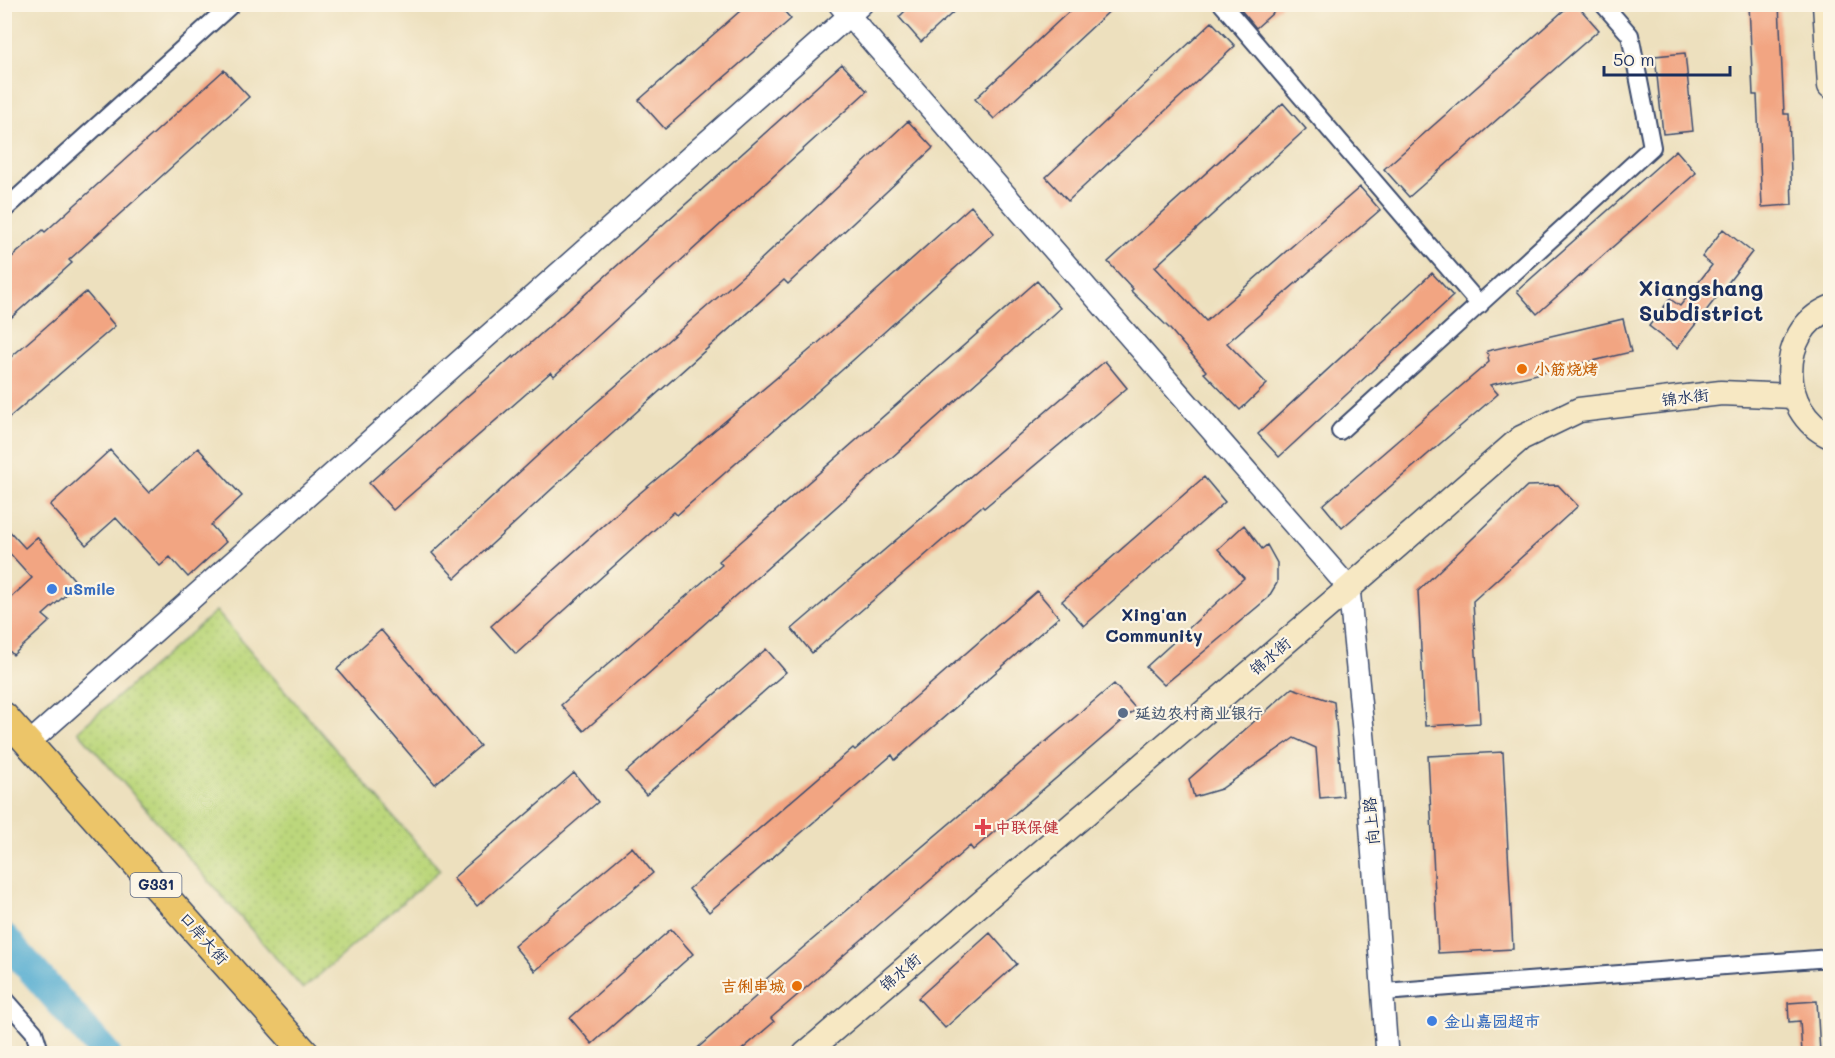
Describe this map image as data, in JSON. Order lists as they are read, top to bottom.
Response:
{
  "streets": {
    "highway": ["G331", "口岸大街"],
    "main road": ["锦水街"],
    "street": ["向上路"]
  },
  "crossings": [
    ["锦水街", "向上路"]
  ],
  "districts": ["Xiangshang Subdistrict", "Xing'an Community"],
  "places": {
    "other": [
      "小筋烧烤",
      "uSmile",
      "延边农村商业银行",
      "吉俐串城",
      "金山嘉园超市"
    ],
    "health": ["中联保健"]
  },
  "scale_bar": "50 m"
}
